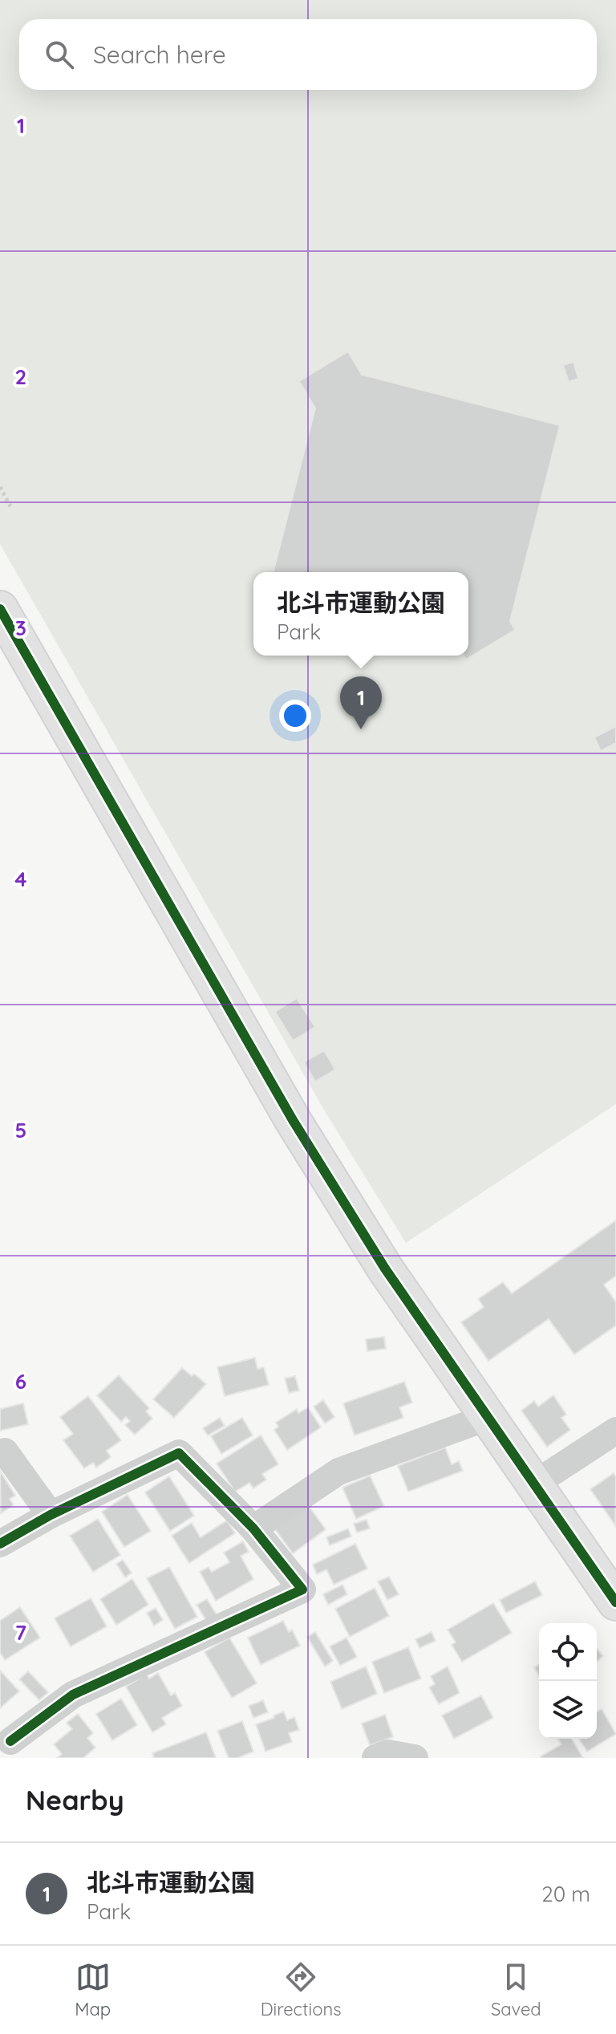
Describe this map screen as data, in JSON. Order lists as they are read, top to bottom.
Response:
{
  "page": {
    "search": "Search here",
    "popup": ["北斗市運動公園", "Park"],
    "pins": "1",
    "heading": "Nearby",
    "list": [
      {
        "mark": "1",
        "name": "北斗市運動公園",
        "note": "Park",
        "value": "20 m"
      }
    ],
    "nav": ["Map", "Directions", "Saved"]
  },
  "grid": {
    "rows": [
      "1",
      "2",
      "3",
      "4",
      "5",
      "6",
      "7"
    ]
  }
}
